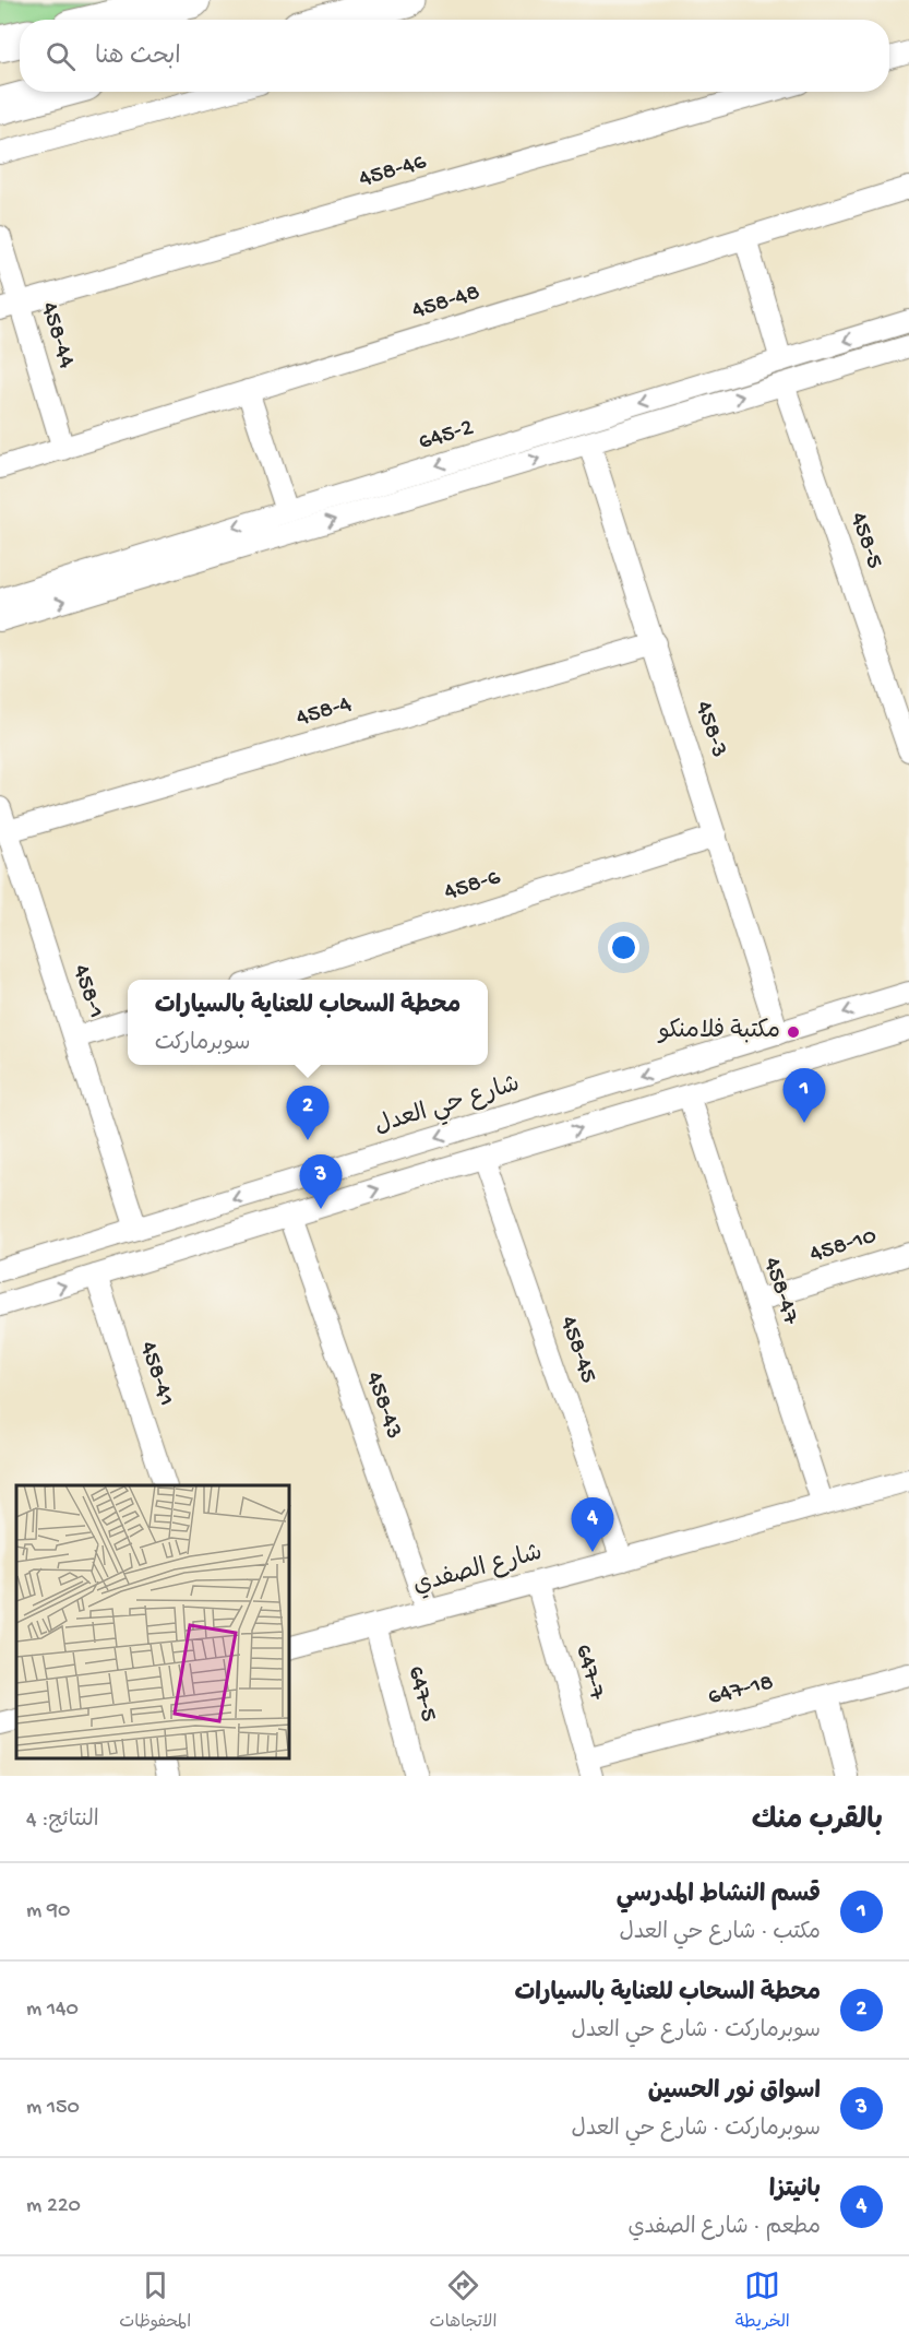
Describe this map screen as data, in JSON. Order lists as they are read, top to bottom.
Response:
{
  "streets": {
    "street": [
      "458-46",
      "458-48",
      "458-44",
      "645-2",
      "458-5",
      "458-4",
      "458-3",
      "458-6",
      "458-1",
      "شارع حي العدل",
      "458-10",
      "458-47",
      "458-45",
      "458-41",
      "458-43",
      "شارع الصفدي",
      "647-7",
      "647-18",
      "647-5"
    ]
  },
  "crossings": [
    ["458-46", "458-44"],
    ["458-48", "458-44"],
    ["645-2", "458-5"],
    ["645-2", "458-3"],
    ["458-4", "458-3"],
    ["458-4", "458-1"],
    ["458-3", "458-6"],
    ["458-3", "شارع حي العدل"],
    ["458-1", "شارع حي العدل"],
    ["458-10", "458-47"],
    ["458-47", "شارع الصفدي"],
    ["458-45", "شارع الصفدي"],
    ["458-43", "شارع الصفدي"],
    ["شارع الصفدي", "647-7"],
    ["شارع الصفدي", "647-5"],
    ["647-7", "647-18"]
  ],
  "places": ["مكتبة فلامنكو"],
  "page": {
    "search": "ابحث هنا",
    "popup": ["محطة السحاب للعناية بالسيارات", "سوبرماركت"],
    "pins": [
      "1",
      "2",
      "3",
      "4"
    ],
    "heading": ["بالقرب منك", "النتائج: 4"],
    "list": [
      {
        "mark": "1",
        "name": "قسم النشاط المدرسي",
        "note": "مكتب · شارع حي العدل",
        "value": "90 m"
      },
      {
        "mark": "2",
        "name": "محطة السحاب للعناية بالسيارات",
        "note": "سوبرماركت · شارع حي العدل",
        "value": "140 m"
      },
      {
        "mark": "3",
        "name": "اسواق نور الحسين",
        "note": "سوبرماركت · شارع حي العدل",
        "value": "150 m"
      },
      {
        "mark": "4",
        "name": "بانيتزا",
        "note": "مطعم · شارع الصفدي",
        "value": "220 m"
      }
    ],
    "nav": ["الخريطة", "الاتجاهات", "المحفوظات"]
  }
}
